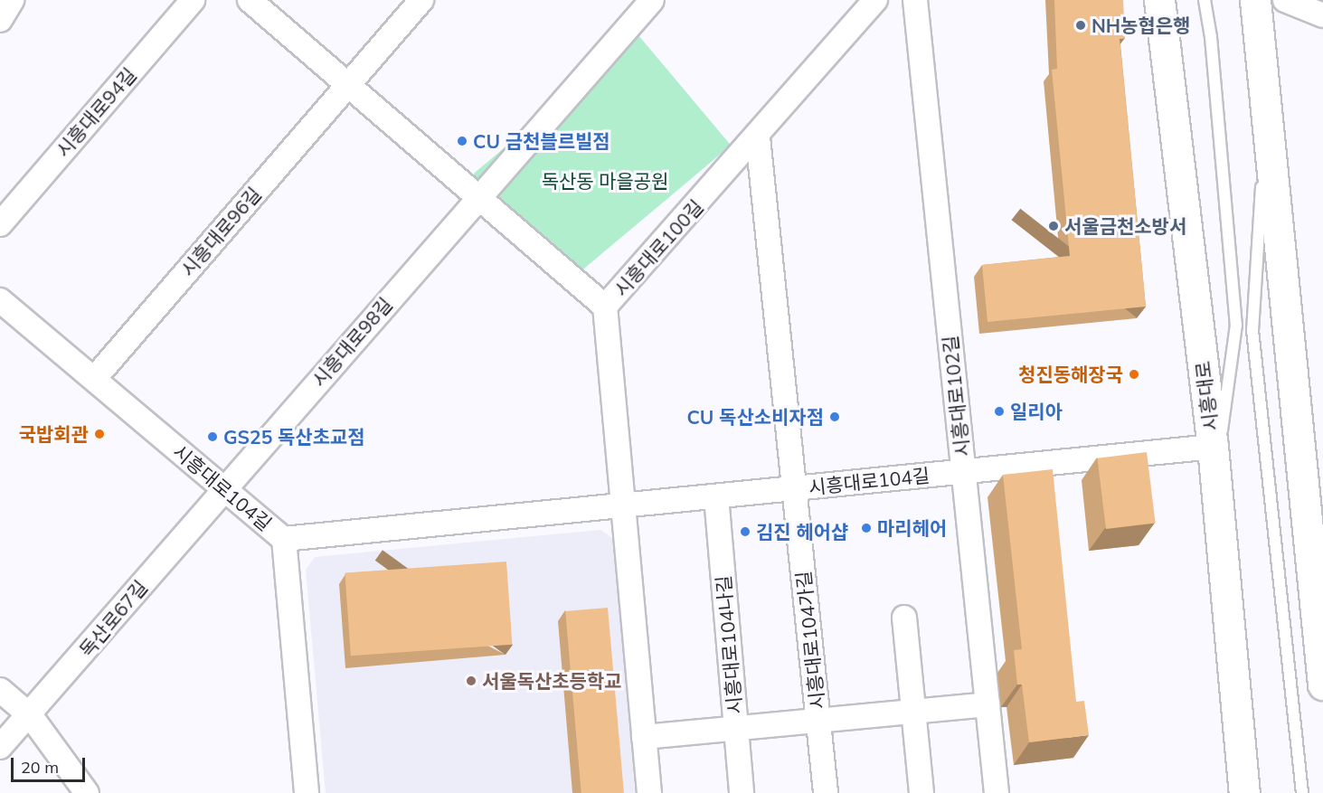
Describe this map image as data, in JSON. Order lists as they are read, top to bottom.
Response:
{
  "streets": {
    "main road": ["시흥대로"],
    "street": [
      "시흥대로94길",
      "시흥대로96길",
      "시흥대로100길",
      "시흥대로98길",
      "시흥대로102길",
      "시흥대로104길",
      "독산로67길",
      "시흥대로104가길",
      "시흥대로104나길"
    ]
  },
  "crossings": [
    ["시흥대로96길", "시흥대로104길"],
    ["시흥대로100길", "시흥대로104길"],
    ["시흥대로98길", "시흥대로104길"],
    ["시흥대로98길", "독산로67길"],
    ["시흥대로102길", "시흥대로104길"],
    ["시흥대로", "시흥대로104길"],
    ["시흥대로104길", "독산로67길"],
    ["시흥대로104길", "시흥대로104가길"],
    ["시흥대로104길", "시흥대로104나길"]
  ],
  "parks": ["독산동 마을공원"],
  "places": [
    "NH농협은행",
    "CU 금천블르빌점",
    "서울금천소방서",
    "청진동해장국",
    "일리아",
    "CU 독산소비자점",
    "국밥회관",
    "GS25 독산초교점",
    "마리헤어",
    "김진 헤어샵",
    "서울독산초등학교"
  ],
  "scale_bar": "20 m"
}
